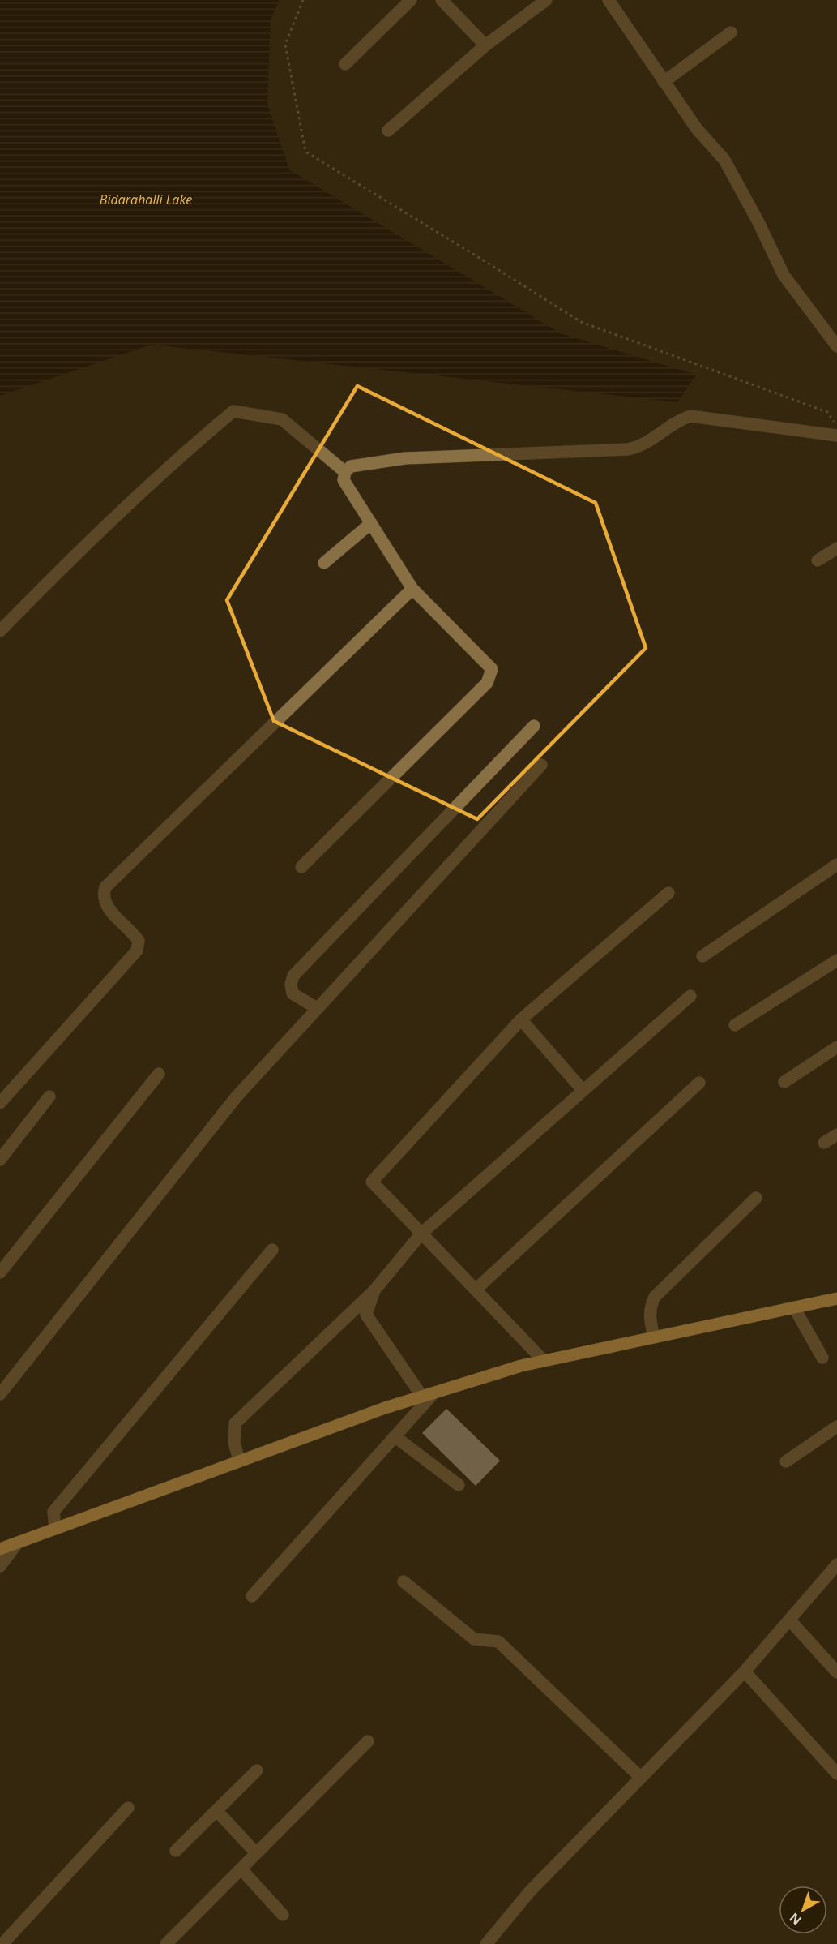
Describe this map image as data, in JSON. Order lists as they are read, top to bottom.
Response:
{
  "water": ["Bidarahalli Lake"],
  "north": "bottom left"
}
